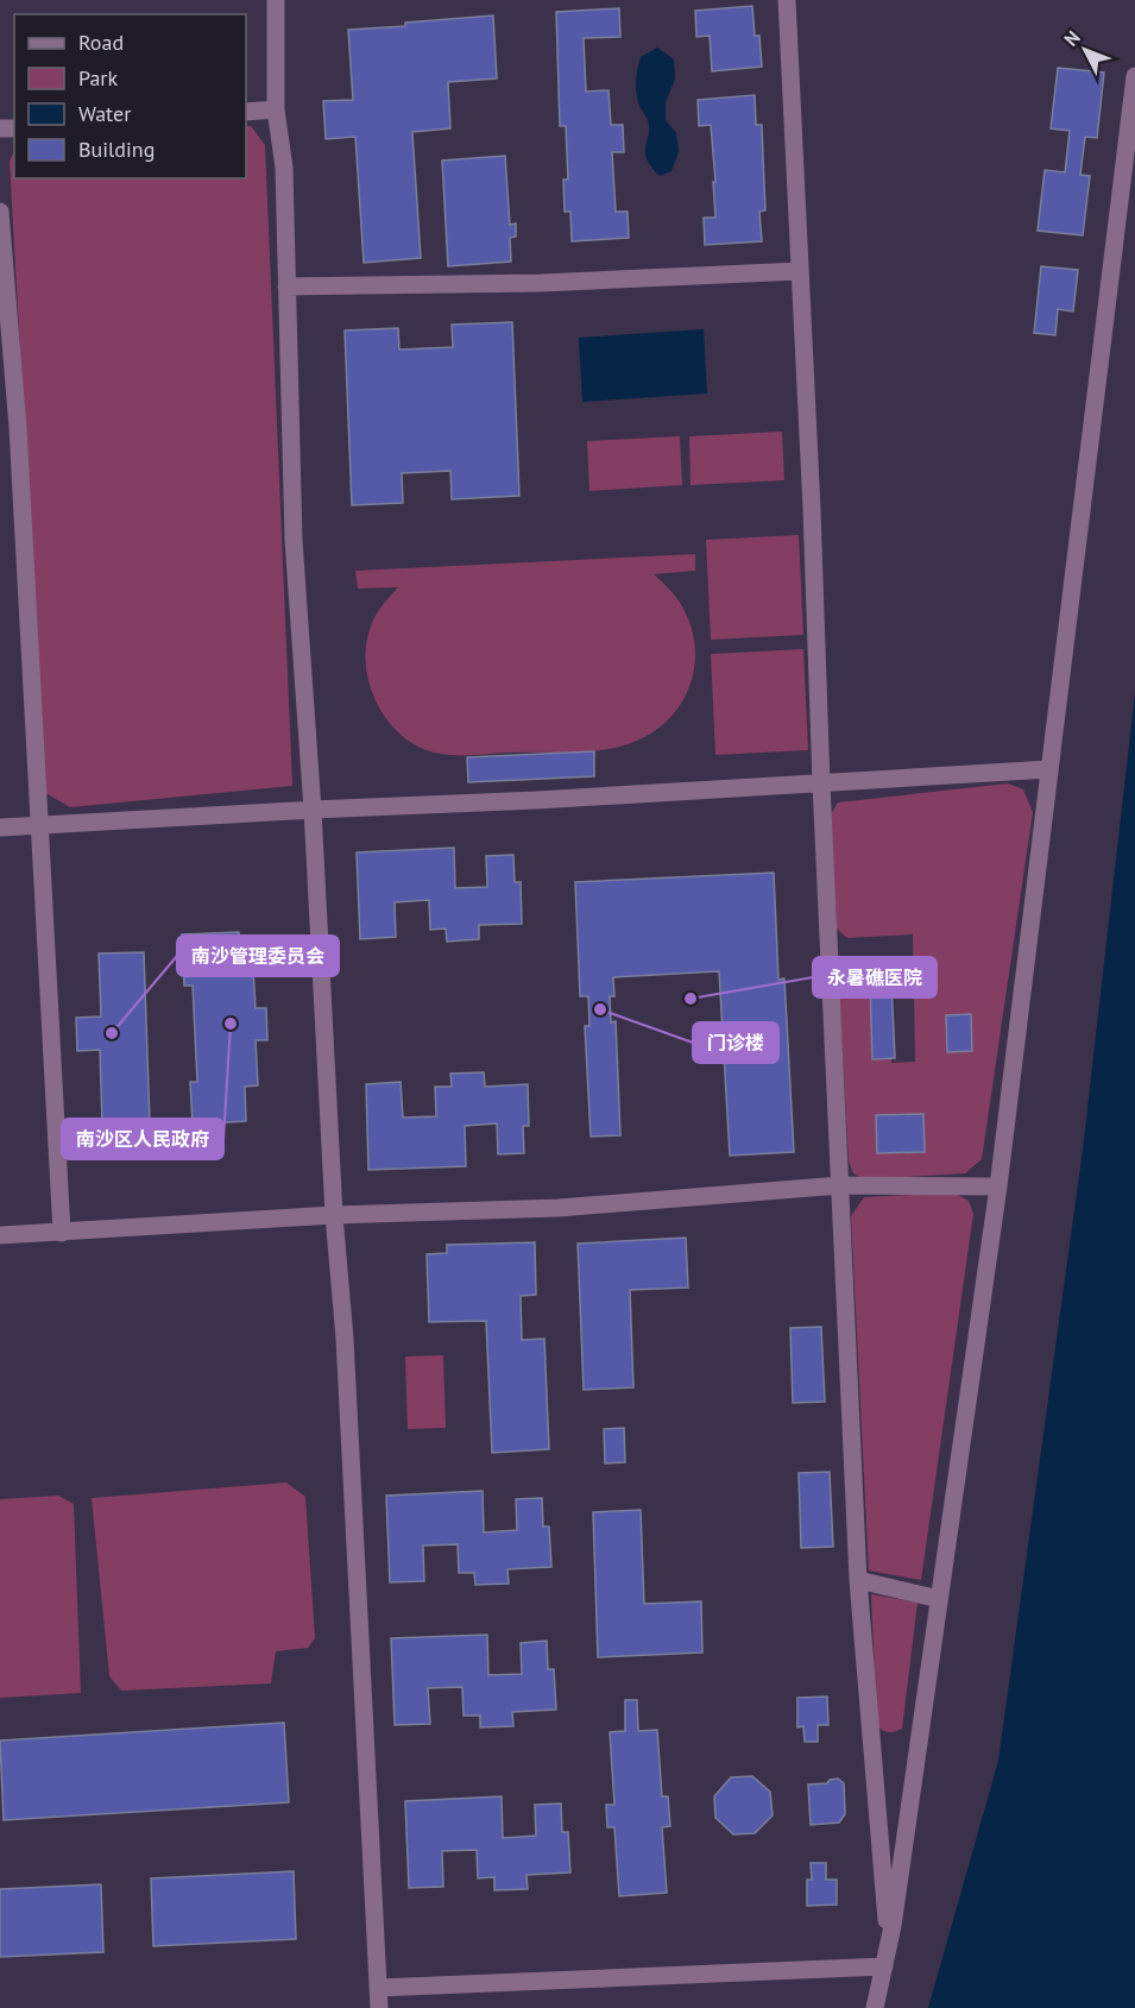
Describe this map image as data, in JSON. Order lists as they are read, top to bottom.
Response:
{
  "places": [
    "永暑礁医院",
    "门诊楼",
    "南沙区人民政府",
    "南沙管理委员会"
  ],
  "legend": [
    "Road",
    "Park",
    "Water",
    "Building"
  ],
  "north": "top left"
}
